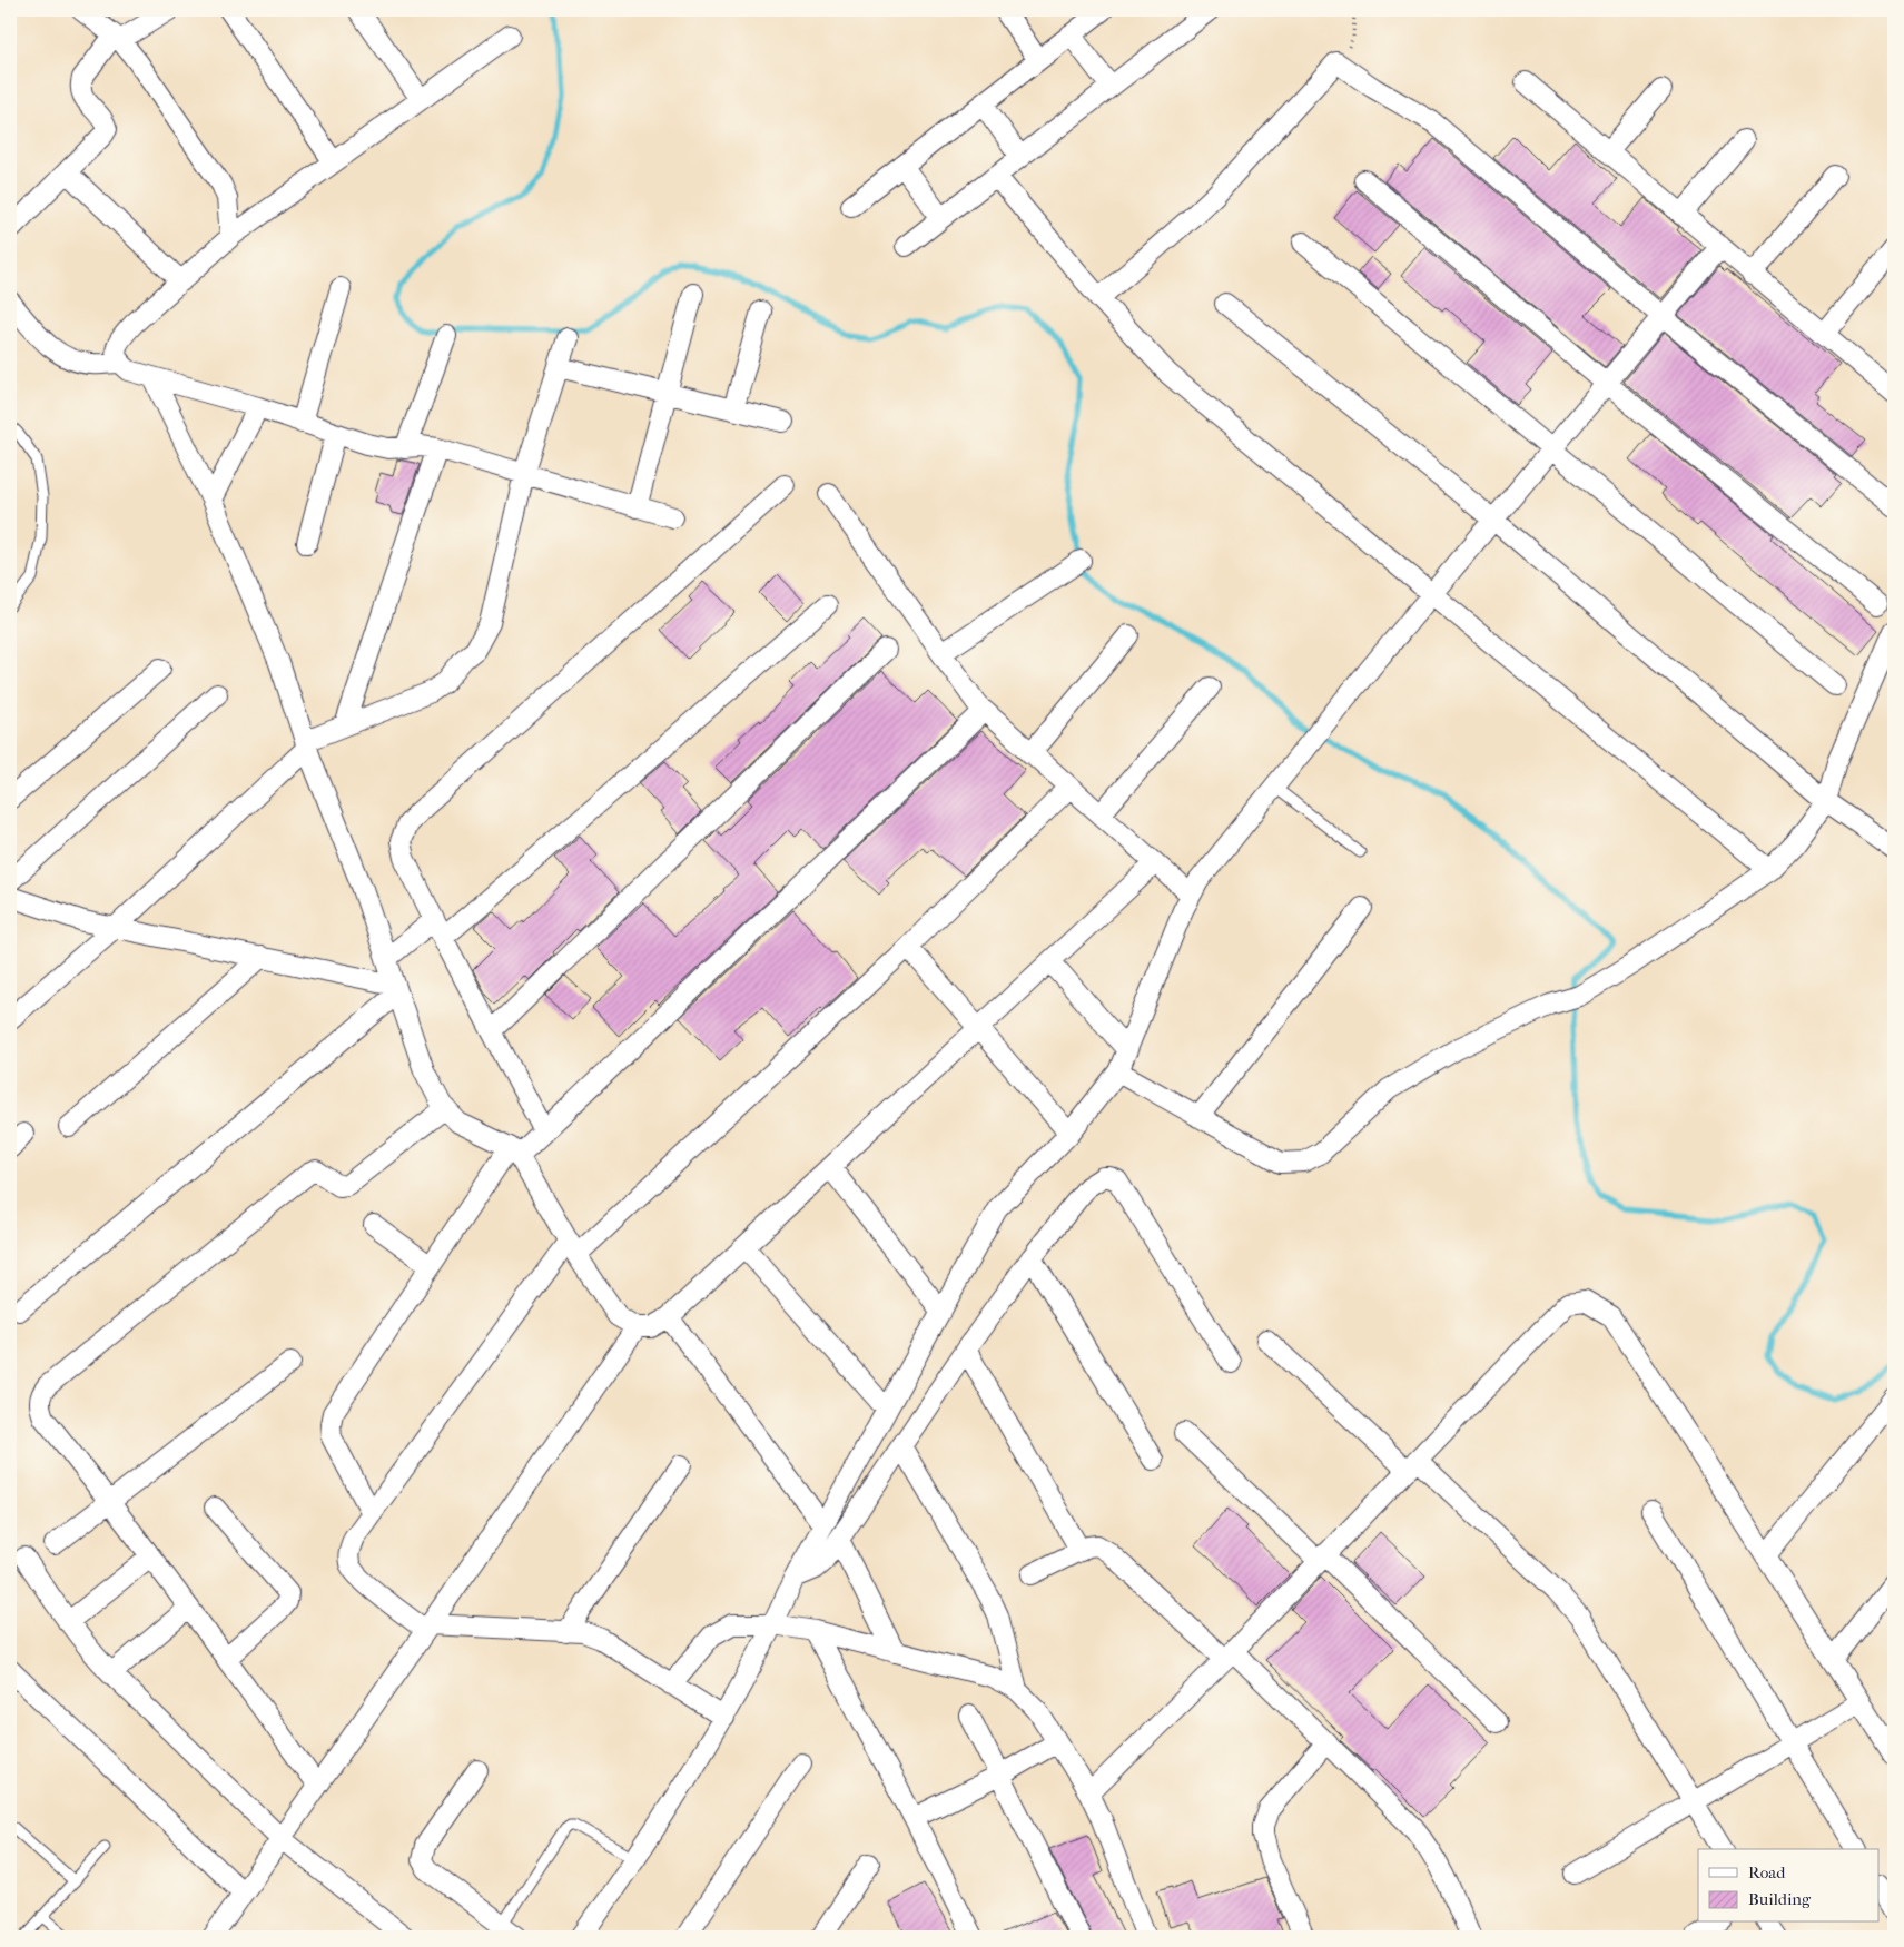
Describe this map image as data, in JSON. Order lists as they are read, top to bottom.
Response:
{
  "legend": ["Road", "Building"]
}
